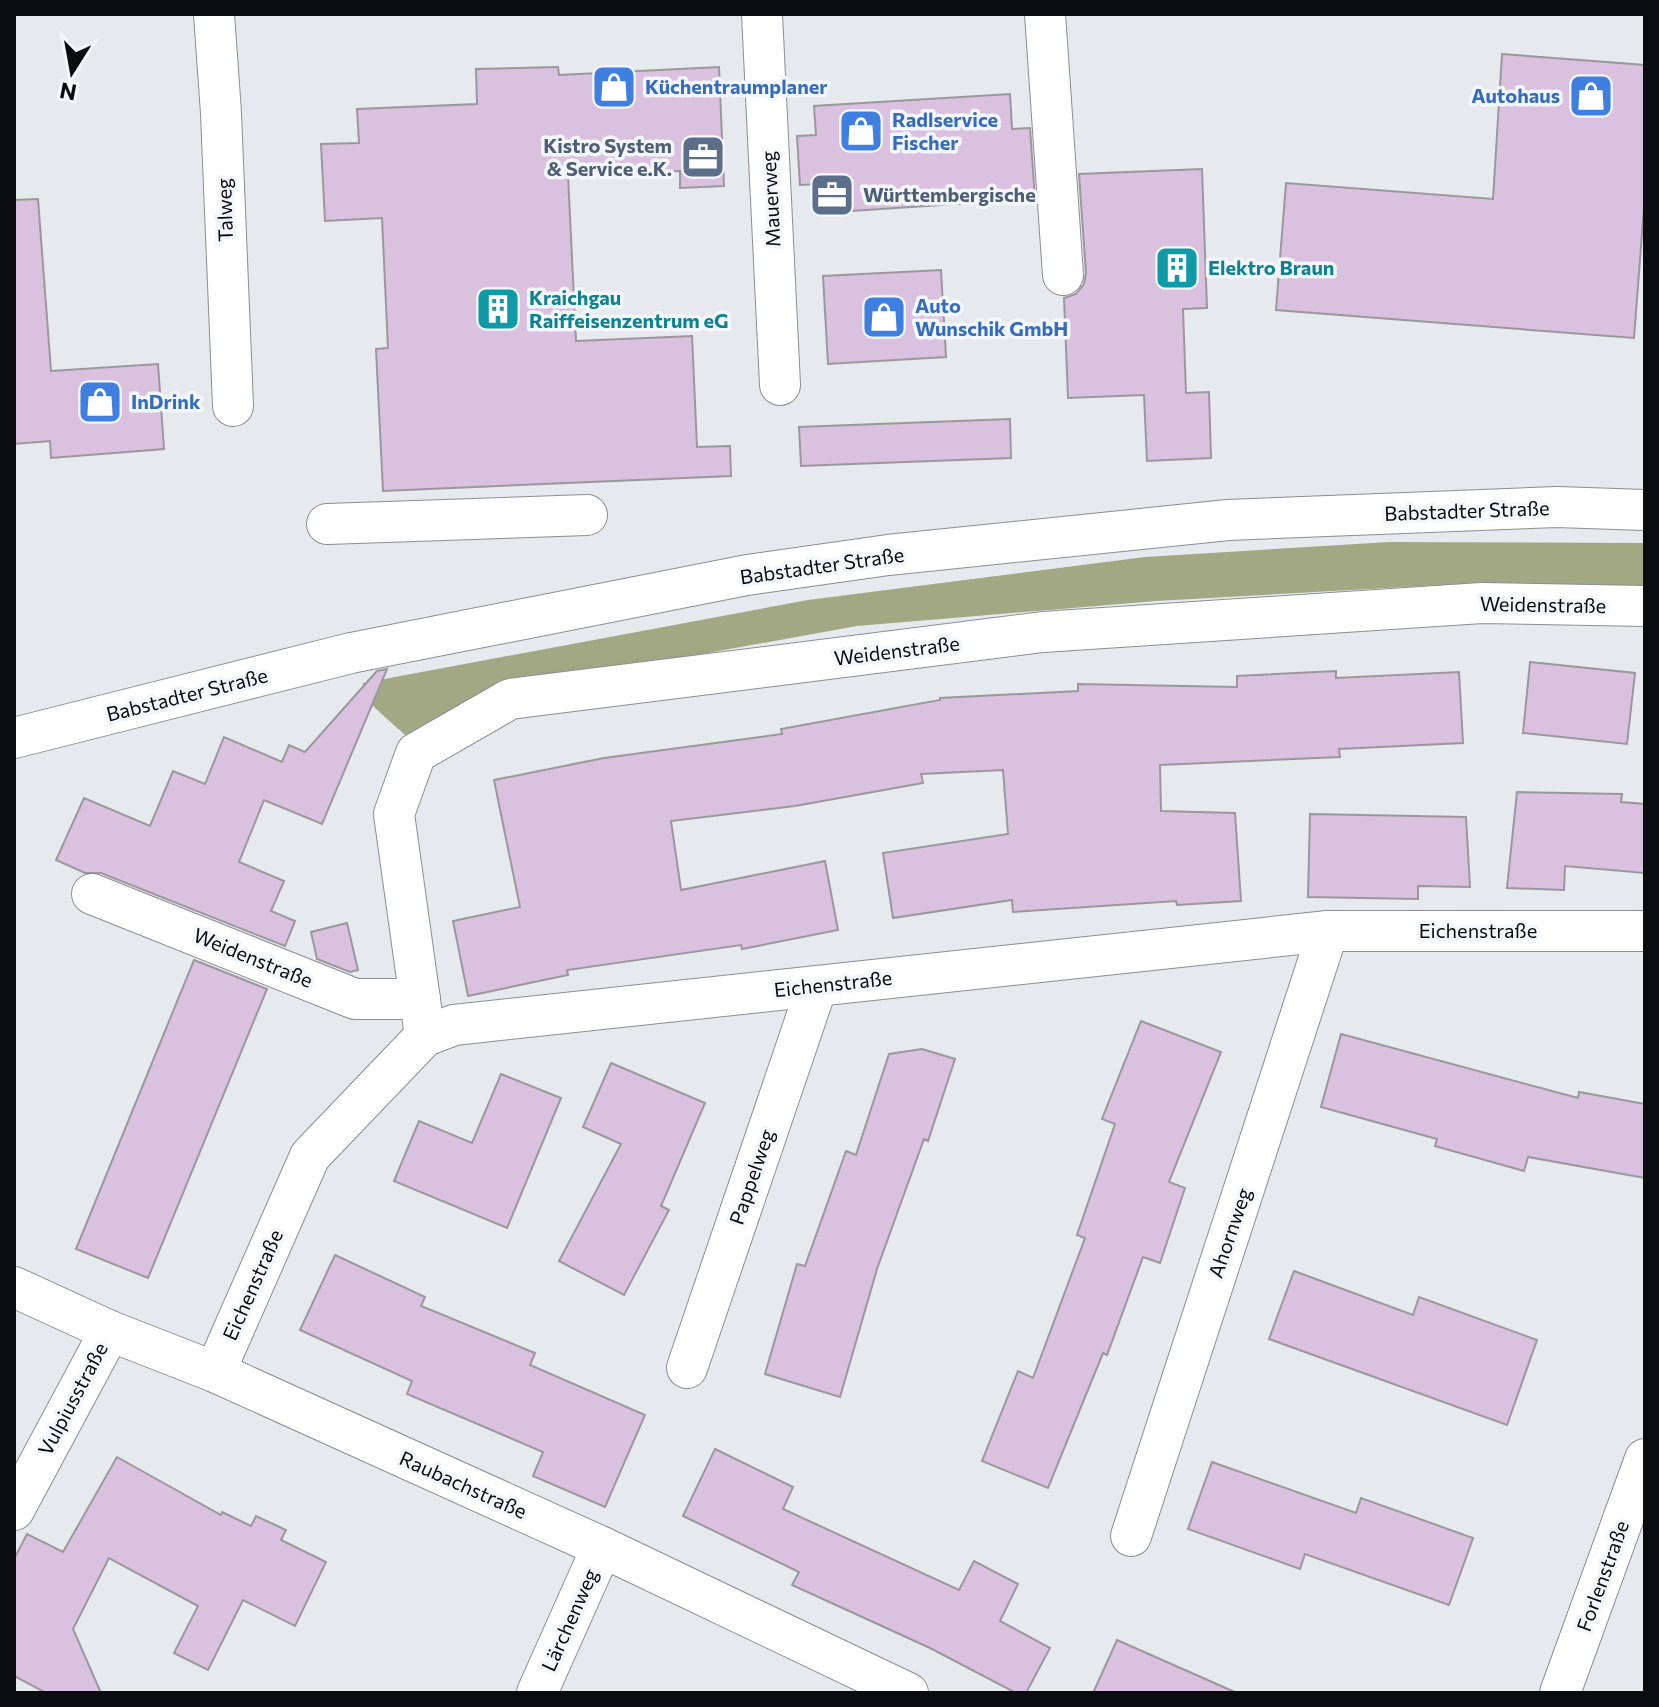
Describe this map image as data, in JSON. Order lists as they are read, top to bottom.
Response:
{
  "streets": {
    "street": [
      "Mauerweg",
      "Talweg",
      "Babstadter Straße",
      "Weidenstraße",
      "Eichenstraße",
      "Pappelweg",
      "Ahornweg",
      "Vulpiusstraße",
      "Raubachstraße",
      "Forlenstraße",
      "Lärchenweg"
    ]
  },
  "crossings": [
    ["Weidenstraße", "Eichenstraße"],
    ["Eichenstraße", "Pappelweg"],
    ["Eichenstraße", "Ahornweg"],
    ["Eichenstraße", "Raubachstraße"],
    ["Vulpiusstraße", "Raubachstraße"],
    ["Raubachstraße", "Lärchenweg"]
  ],
  "places": {
    "shop": [
      "Küchentraumplaner",
      "Autohaus",
      "Radlservice Fischer",
      "Auto Wunschik GmbH",
      "InDrink"
    ],
    "office": ["Kistro System & Service e.K.", "Württembergische"],
    "building": ["Elektro Braun", "Kraichgau Raiffeisenzentrum eG"]
  },
  "north": "bottom"
}
